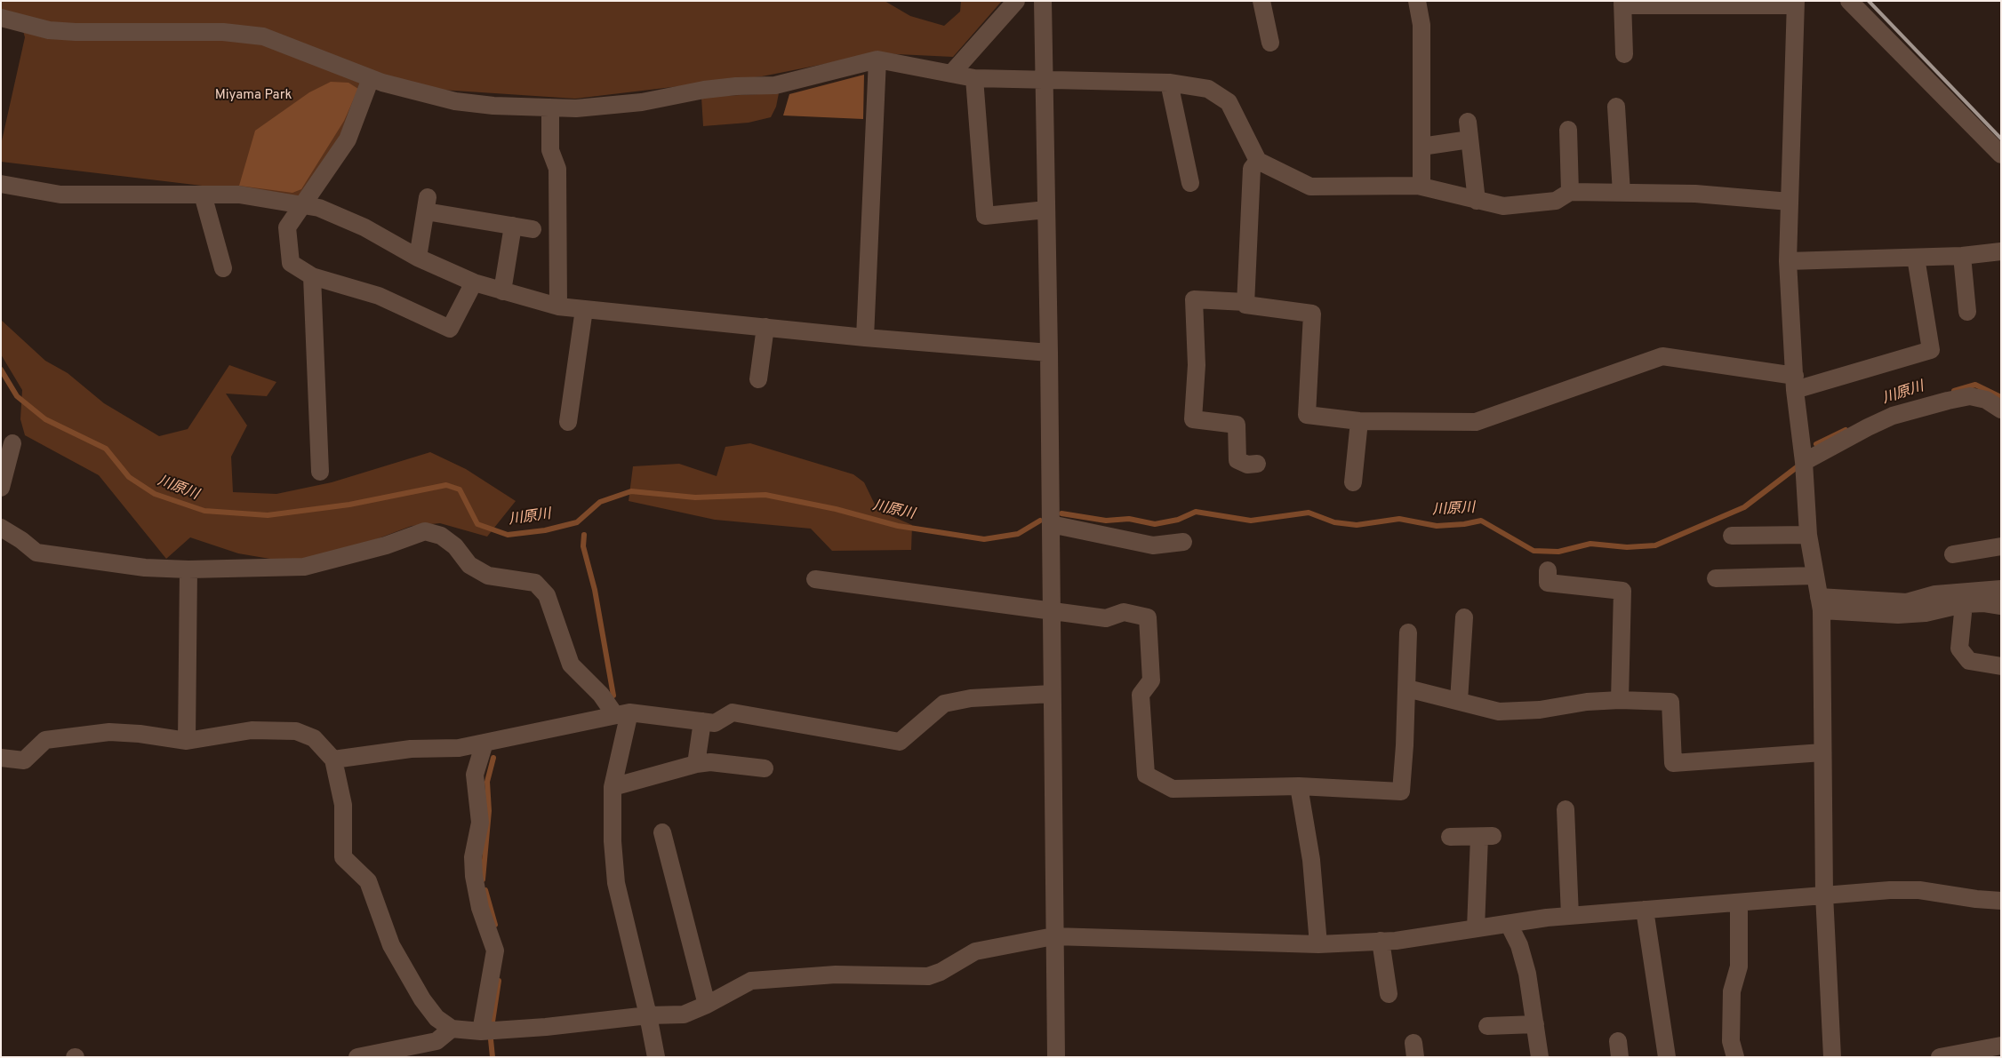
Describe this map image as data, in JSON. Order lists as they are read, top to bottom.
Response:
{
  "water": ["川原川"],
  "parks": ["Miyama Park"]
}
